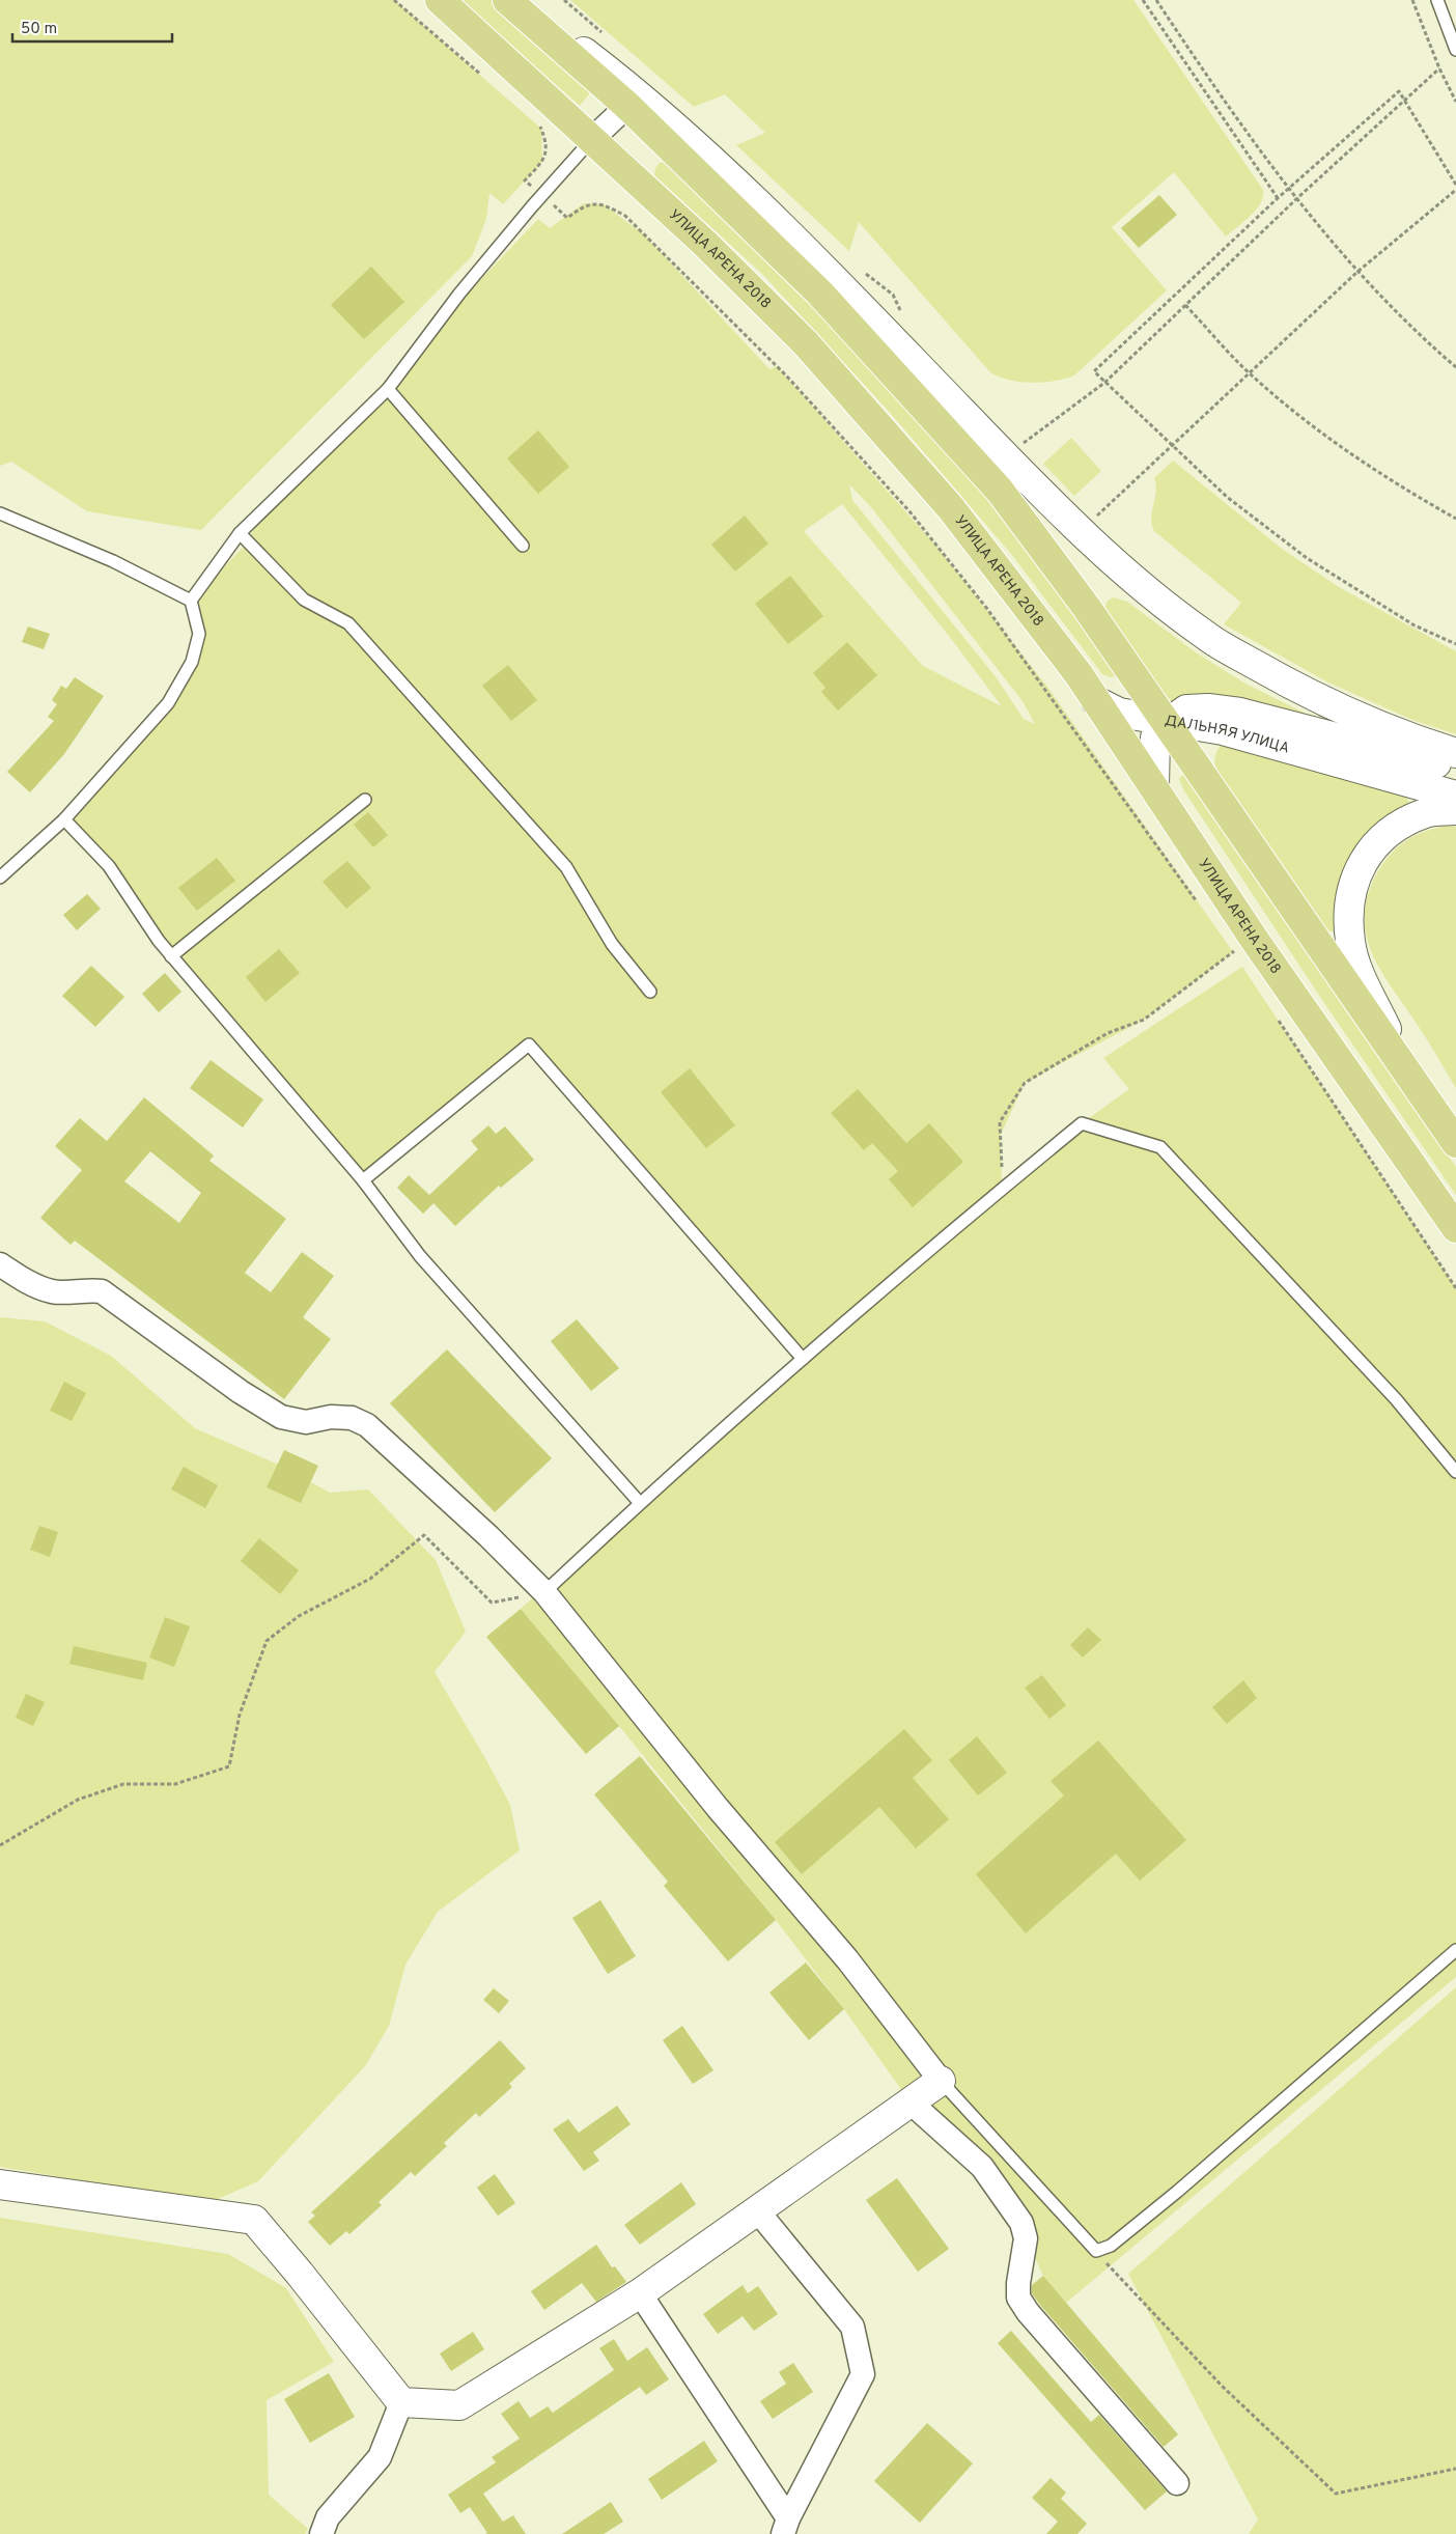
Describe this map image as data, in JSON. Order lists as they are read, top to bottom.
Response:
{
  "streets": {
    "main road": ["УЛИЦА АРЕНА 2018", "ДАЛЬНЯЯ УЛИЦА"]
  },
  "scale_bar": "50 m"
}
